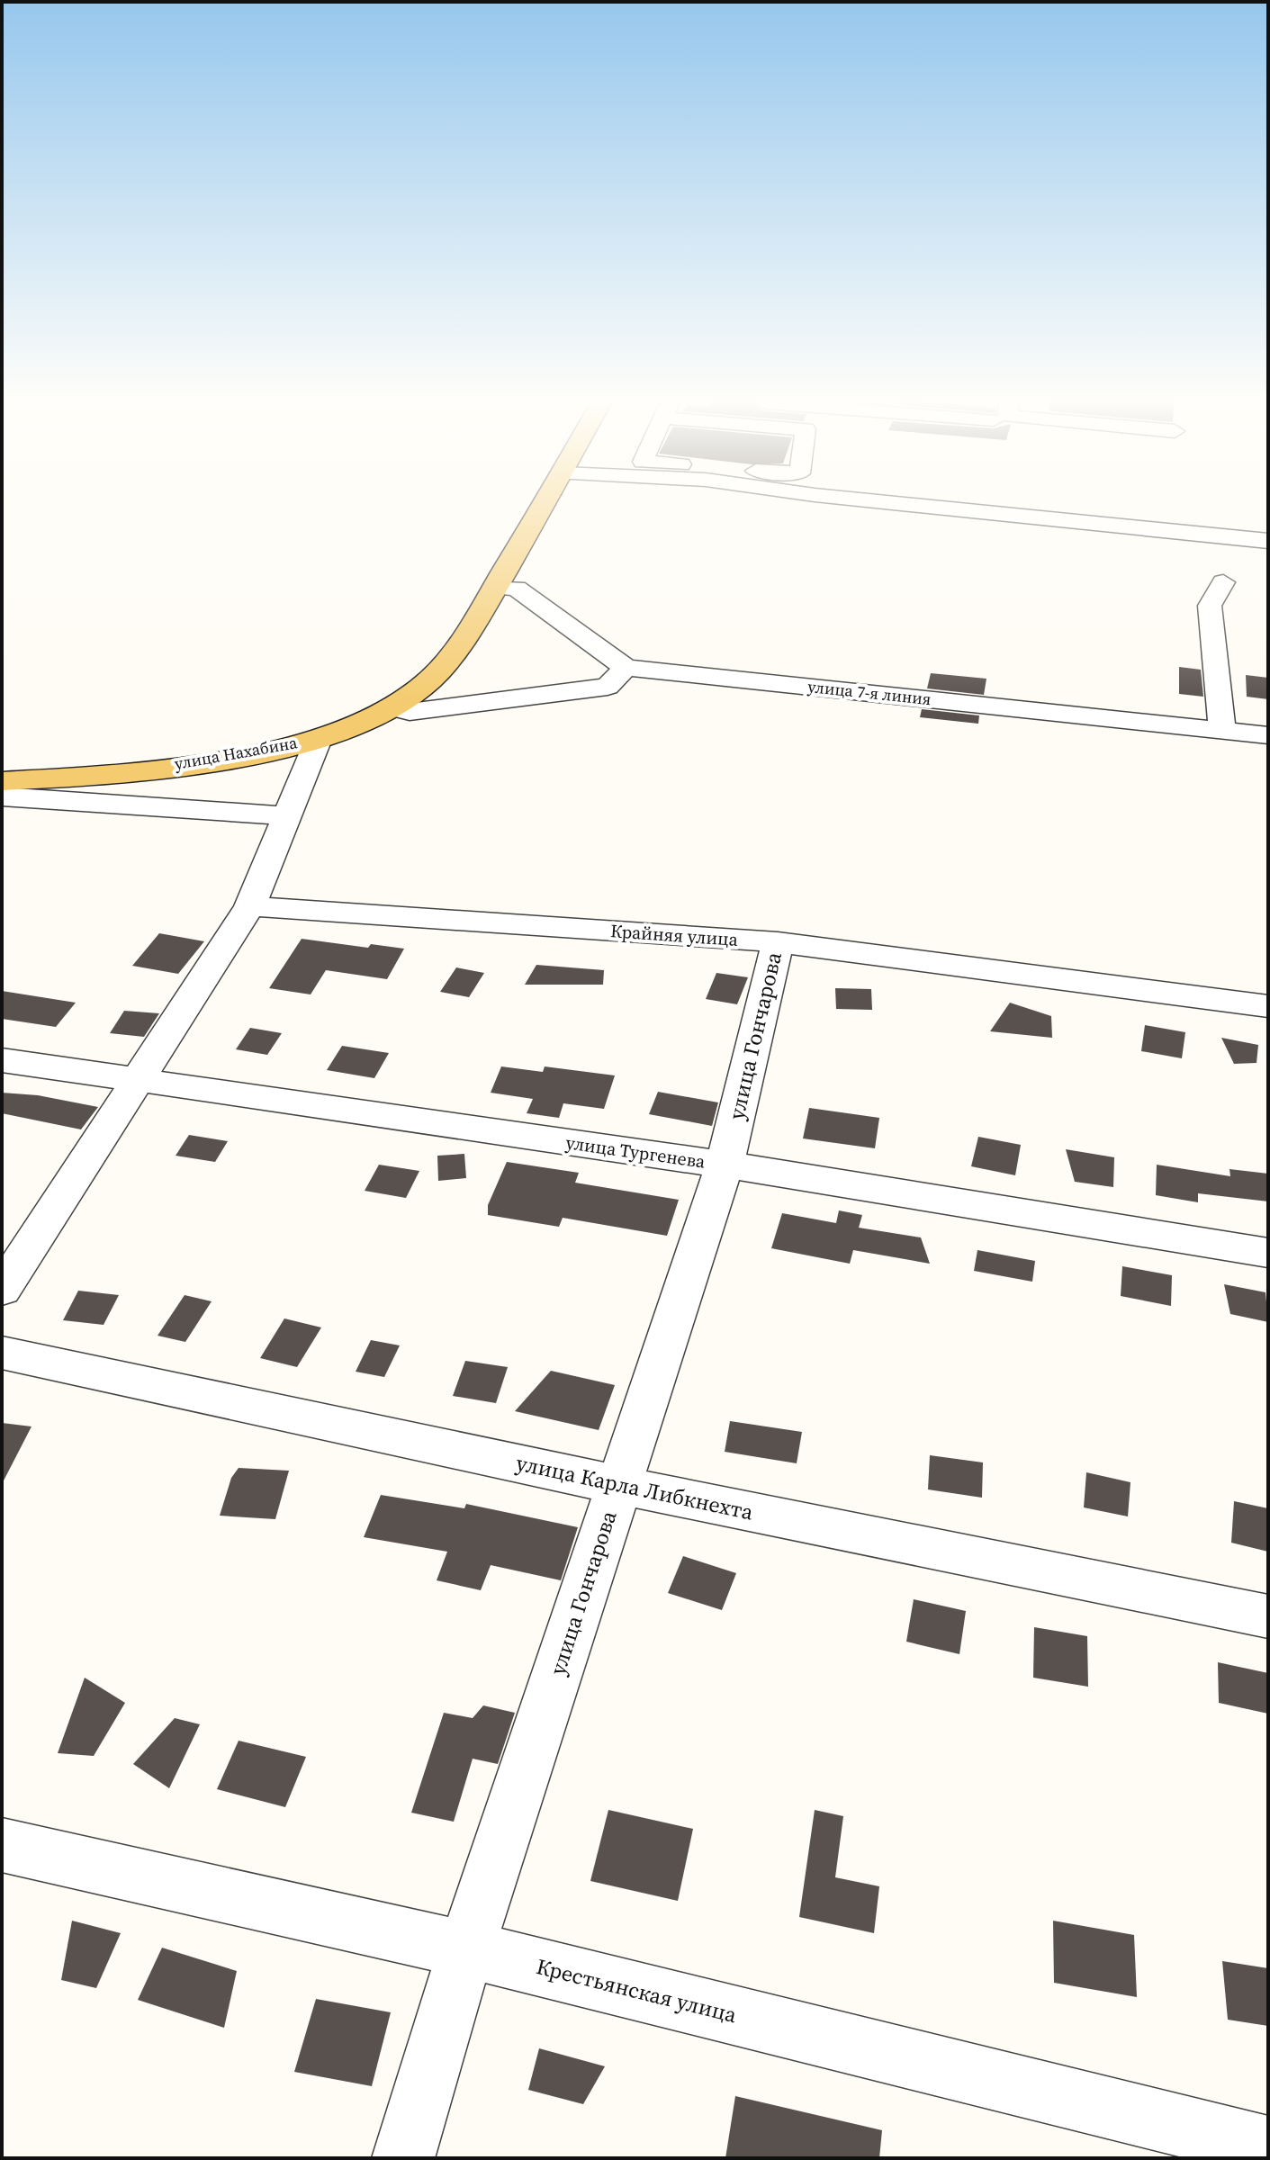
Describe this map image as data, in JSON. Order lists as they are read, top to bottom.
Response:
{
  "streets": {
    "main road": ["улица Нахабина"],
    "street": [
      "улица 7-я линия",
      "Крайняя улица",
      "улица Гончарова",
      "улица Тургенева",
      "улица Карла Либкнехта",
      "Крестьянская улица"
    ]
  },
  "crossings": [
    ["Крайняя улица", "улица Гончарова"],
    ["улица Гончарова", "улица Тургенева"],
    ["улица Гончарова", "улица Карла Либкнехта"],
    ["улица Гончарова", "Крестьянская улица"]
  ]
}
